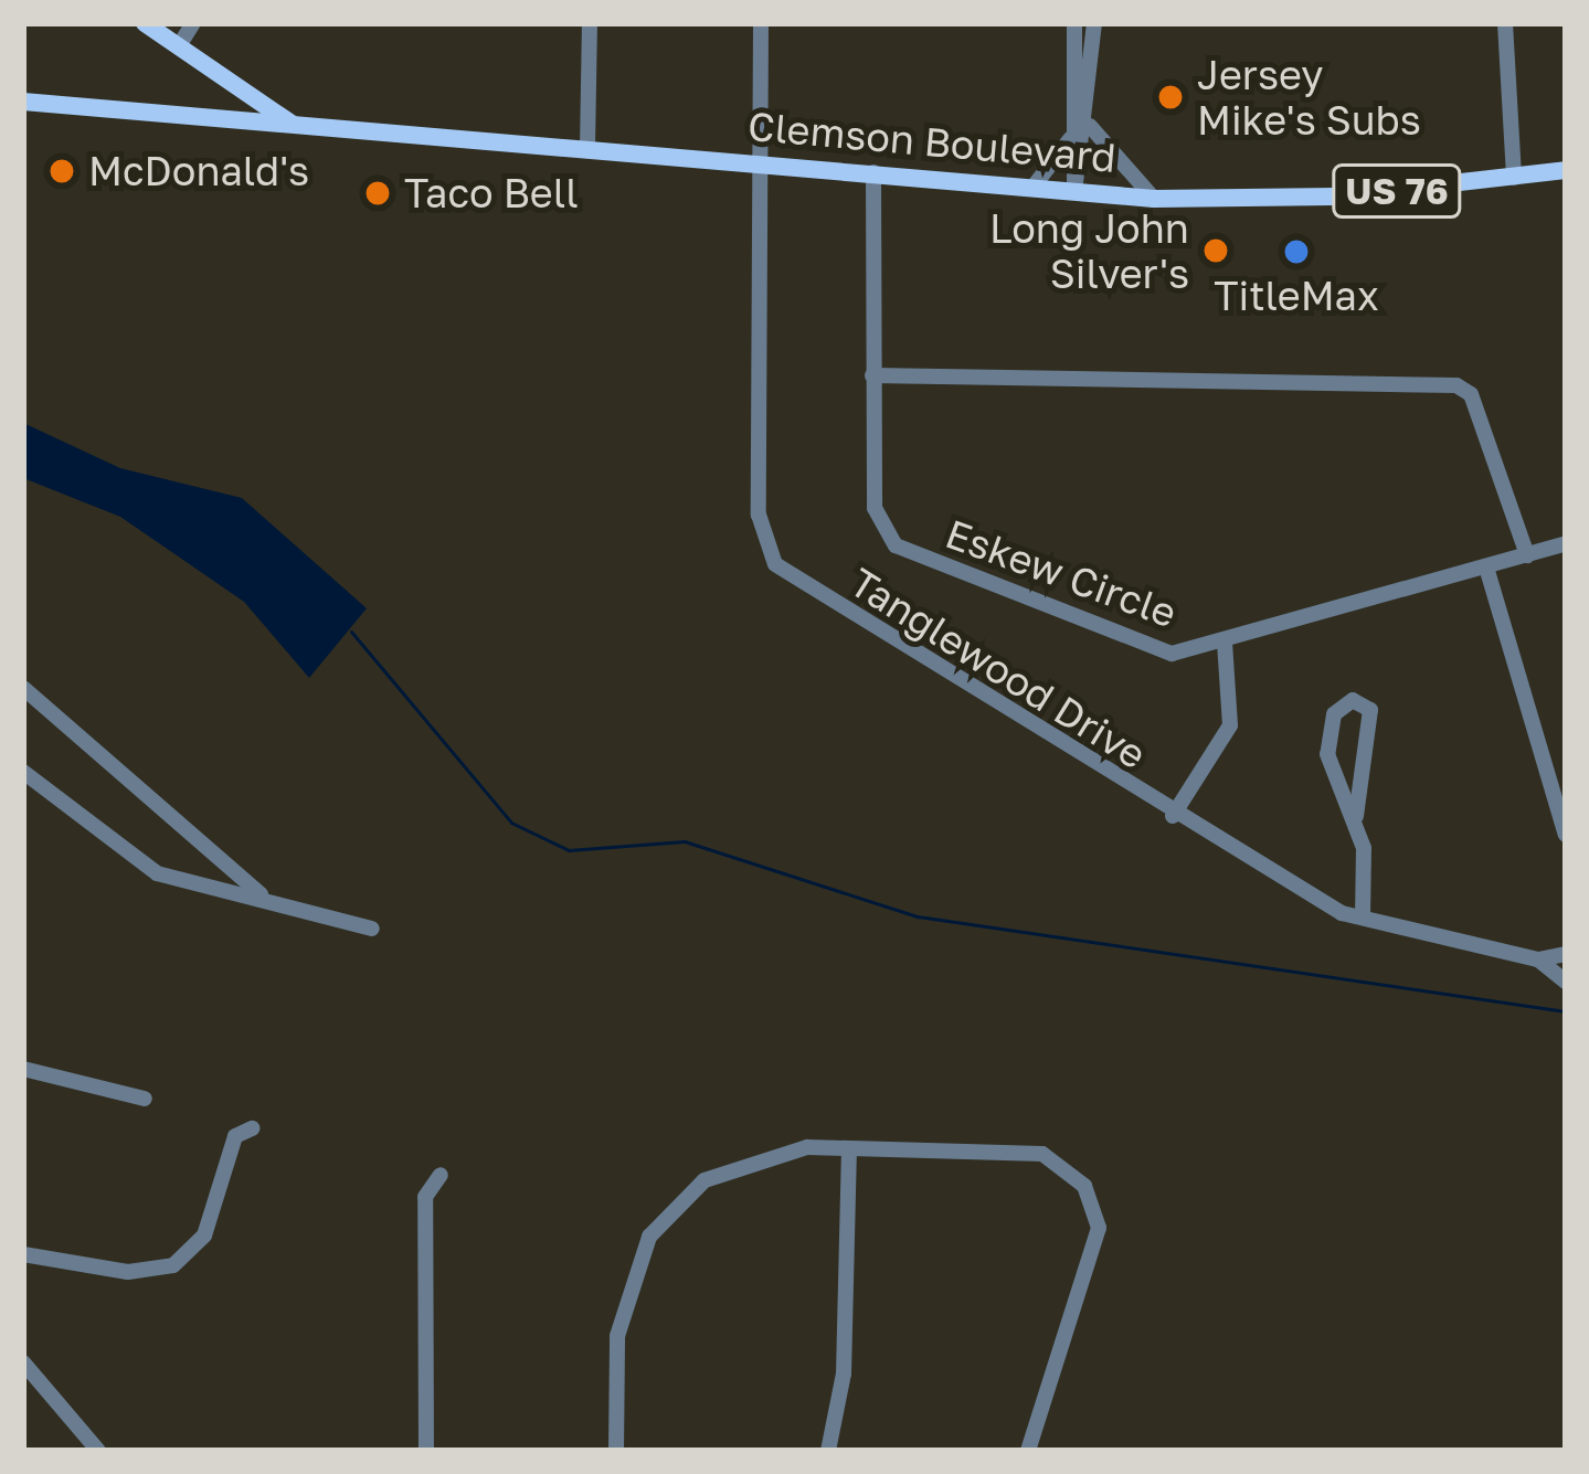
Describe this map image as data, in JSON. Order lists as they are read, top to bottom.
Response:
{
  "streets": {
    "main road": ["Clemson Boulevard", "US 76"],
    "street": ["Eskew Circle", "Tanglewood Drive"]
  },
  "crossings": [
    ["Clemson Boulevard", "Eskew Circle"],
    ["Clemson Boulevard", "Tanglewood Drive"]
  ],
  "places": [
    "Jersey Mike's Subs",
    "McDonald's",
    "Taco Bell",
    "Long John Silver's",
    "TitleMax"
  ]
}
